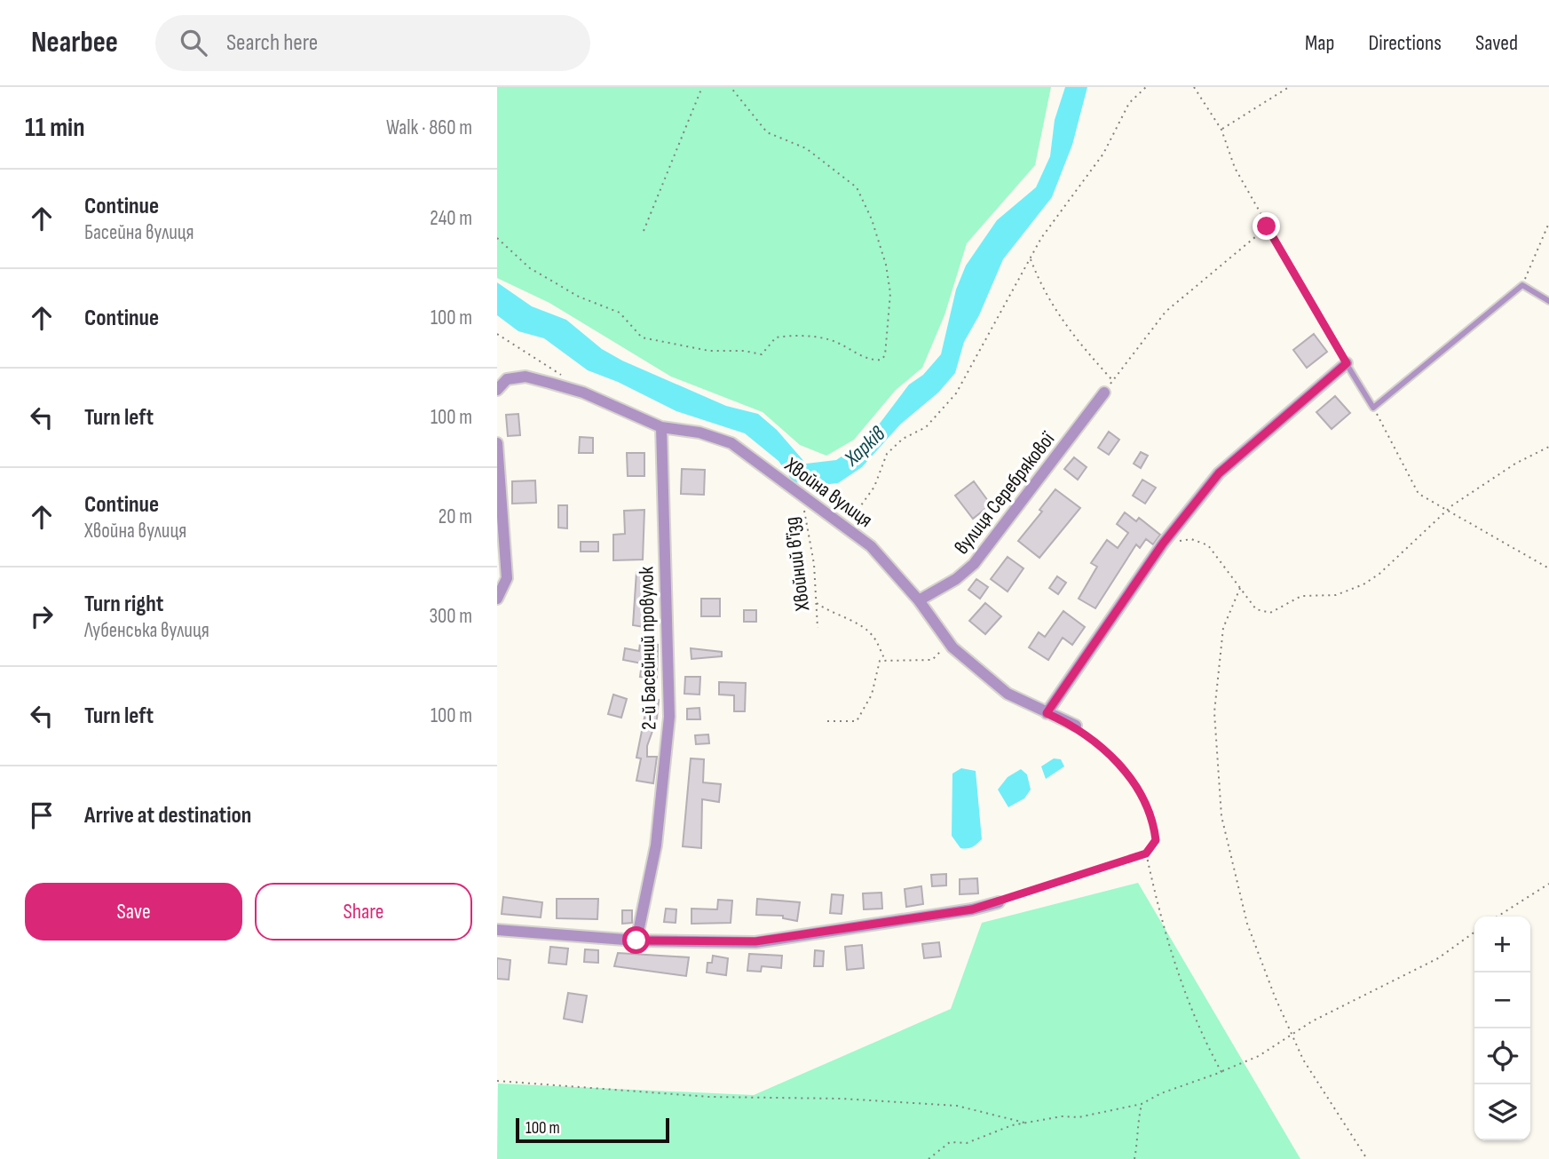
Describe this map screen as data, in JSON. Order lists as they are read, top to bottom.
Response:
{
  "streets": {
    "street": ["Хвойна вулиця", "вулиця Серебрякової", "2-й Басейний провулок"],
    "path": ["Хвойний в'їзд"]
  },
  "crossings": [
    ["Хвойна вулиця", "вулиця Серебрякової"],
    ["Хвойна вулиця", "Хвойний в'їзд"],
    ["Хвойна вулиця", "2-й Басейний провулок"]
  ],
  "water": ["Харків"],
  "scale_bar": "100 m",
  "page": {
    "header": "Nearbee",
    "search": "Search here",
    "nav": ["Map", "Directions", "Saved"],
    "heading": ["11 min", "Walk · 860 m"],
    "list": [
      ["Continue", "Басейна вулиця", "240 m"],
      ["Continue", "100 m"],
      ["Turn left", "100 m"],
      ["Continue", "Хвойна вулиця", "20 m"],
      ["Turn right", "Лубeнська вулиця", "300 m"],
      ["Turn left", "100 m"],
      "Arrive at destination"
    ],
    "buttons": ["Save", "Share"],
    "map_buttons": ["+", "−"],
    "scale": "100 m"
  }
}
